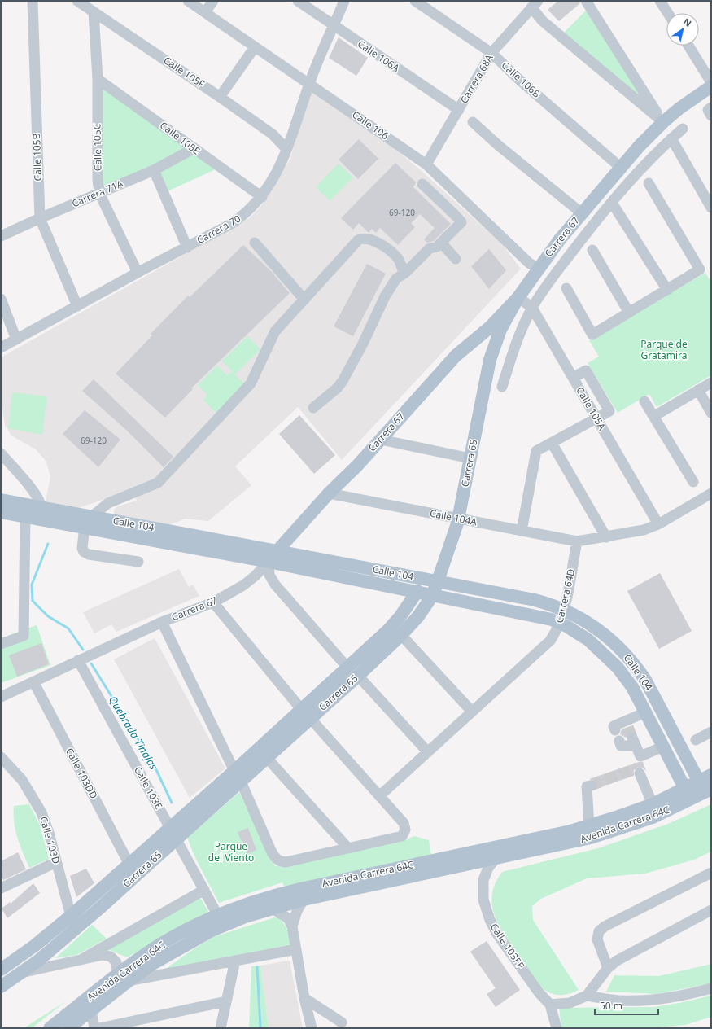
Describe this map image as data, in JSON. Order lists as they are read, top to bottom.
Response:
{
  "streets": {
    "main road": [
      "Carrera 67",
      "Carrera 65",
      "Calle 104",
      "Avenida Carrera 64C"
    ],
    "street": [
      "Calle 106A",
      "Calle 105F",
      "Carrera 68A",
      "Calle 106B",
      "Calle 106",
      "Calle 105E",
      "Calle 105C",
      "Calle 105B",
      "Carrera 71A",
      "Carrera 70",
      "Calle 105A",
      "Calle 104A",
      "Carrera 64D",
      "Calle 103DD",
      "Calle 103E",
      "Calle 103D",
      "Calle 103FF"
    ]
  },
  "crossings": [
    ["Calle 106A", "Carrera 68A"],
    ["Calle 106A", "Carrera 70"],
    ["Calle 105F", "Calle 105C"],
    ["Calle 105F", "Carrera 70"],
    ["Carrera 68A", "Calle 106B"],
    ["Carrera 68A", "Calle 106"],
    ["Calle 106B", "Carrera 67"],
    ["Calle 106", "Carrera 70"],
    ["Calle 106", "Carrera 67"],
    ["Calle 105E", "Calle 105C"],
    ["Calle 105E", "Carrera 71A"],
    ["Calle 105E", "Carrera 70"],
    ["Calle 105C", "Carrera 71A"],
    ["Calle 105C", "Carrera 70"],
    ["Calle 105B", "Carrera 71A"],
    ["Calle 105B", "Carrera 70"],
    ["Carrera 67", "Calle 105A"],
    ["Carrera 67", "Carrera 65"],
    ["Carrera 67", "Calle 104A"],
    ["Carrera 67", "Calle 104"],
    ["Carrera 67", "Calle 103DD"],
    ["Carrera 67", "Calle 103E"],
    ["Calle 105A", "Carrera 65"],
    ["Carrera 65", "Calle 104A"],
    ["Carrera 65", "Calle 104"],
    ["Carrera 65", "Calle 103DD"],
    ["Carrera 65", "Calle 103E"],
    ["Carrera 65", "Calle 103D"],
    ["Calle 104A", "Carrera 64D"],
    ["Calle 104", "Carrera 64D"],
    ["Calle 104", "Avenida Carrera 64C"],
    ["Calle 103E", "Avenida Carrera 64C"],
    ["Avenida Carrera 64C", "Calle 103FF"]
  ],
  "water": ["Quebrada Tinajas"],
  "parks": ["Parque de Gratamira", "Parque del Viento"],
  "house_numbers": ["69-120", "69-120"],
  "scale_bar": "50 m",
  "north": "top right"
}
